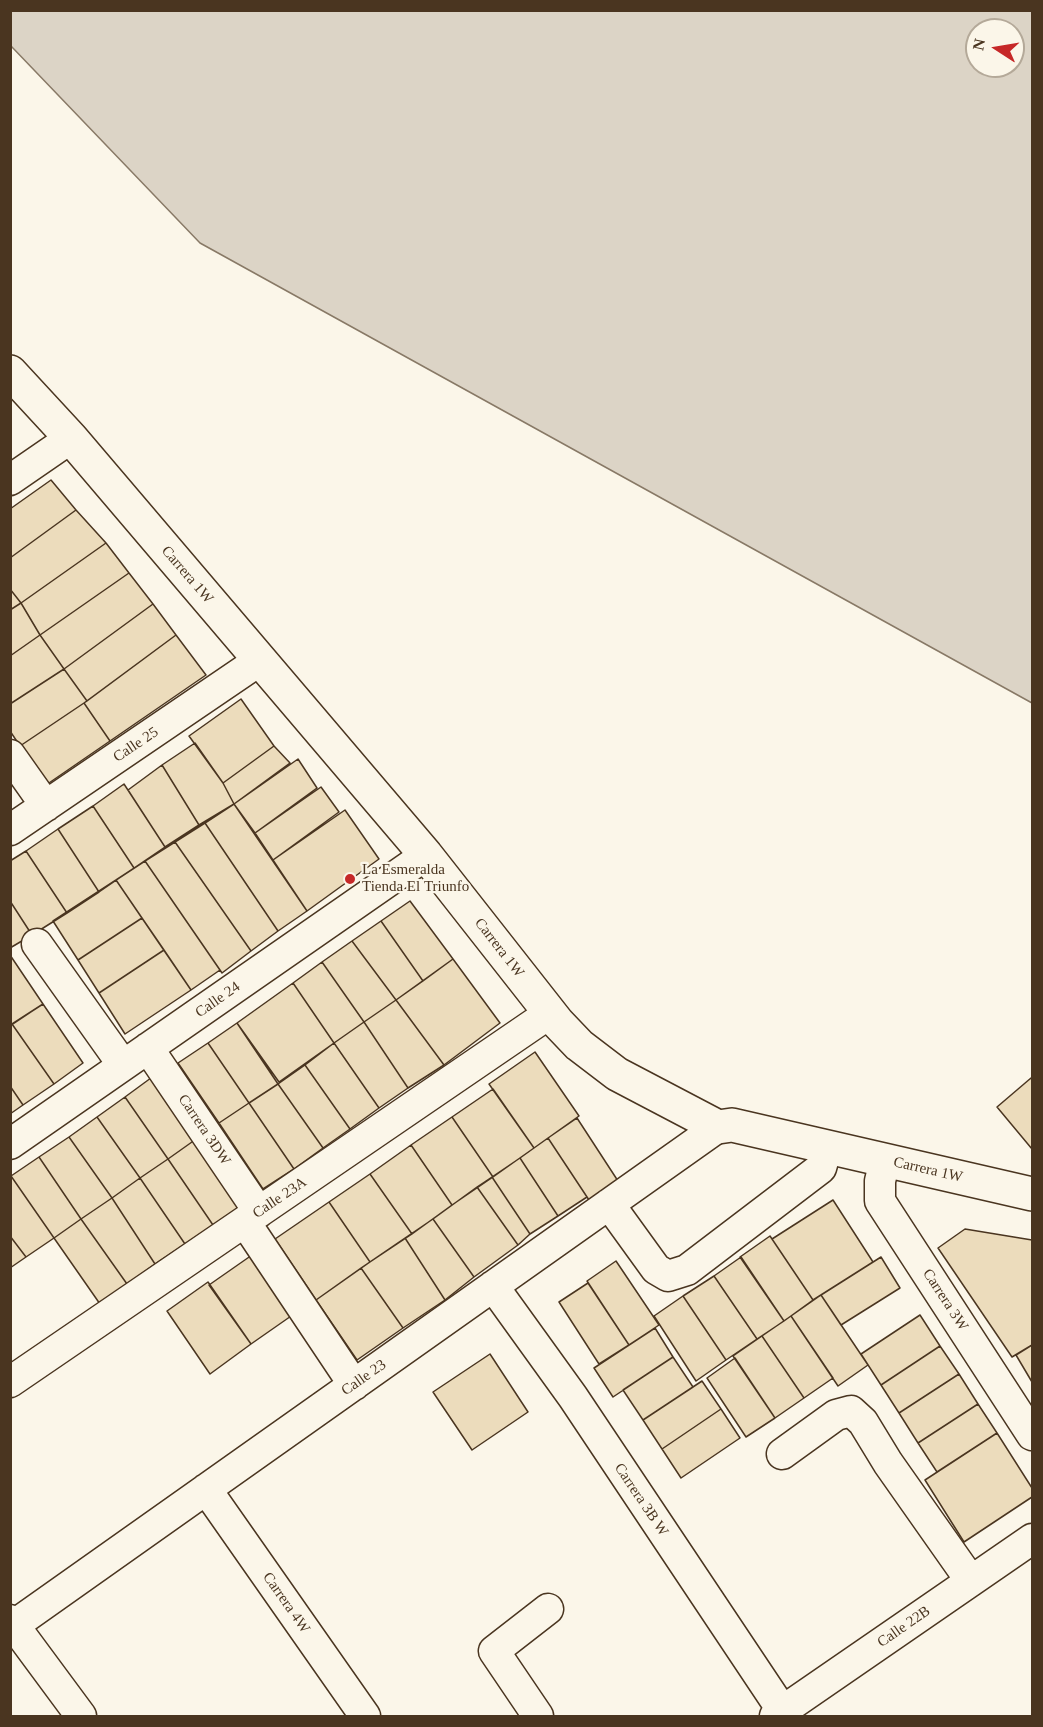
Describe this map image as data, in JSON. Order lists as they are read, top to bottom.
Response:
{
  "streets": {
    "street": [
      "Carrera 1W",
      "Calle 25",
      "Calle 24",
      "Carrera 3DW",
      "Calle 23A",
      "Carrera 3W",
      "Calle 23",
      "Carrera 3B W",
      "Carrera 4W",
      "Calle 22B"
    ]
  },
  "crossings": [
    ["Carrera 1W", "Calle 25"],
    ["Carrera 1W", "Calle 24"],
    ["Carrera 1W", "Calle 23A"],
    ["Carrera 1W", "Carrera 3W"],
    ["Carrera 1W", "Calle 23"],
    ["Calle 24", "Carrera 3DW"],
    ["Carrera 3DW", "Calle 23A"],
    ["Carrera 3DW", "Calle 23"],
    ["Calle 23", "Carrera 3B W"],
    ["Calle 23", "Carrera 4W"],
    ["Carrera 3B W", "Calle 22B"]
  ],
  "places": ["La Esmeralda Tienda El Triunfo"],
  "north": "left"
}
